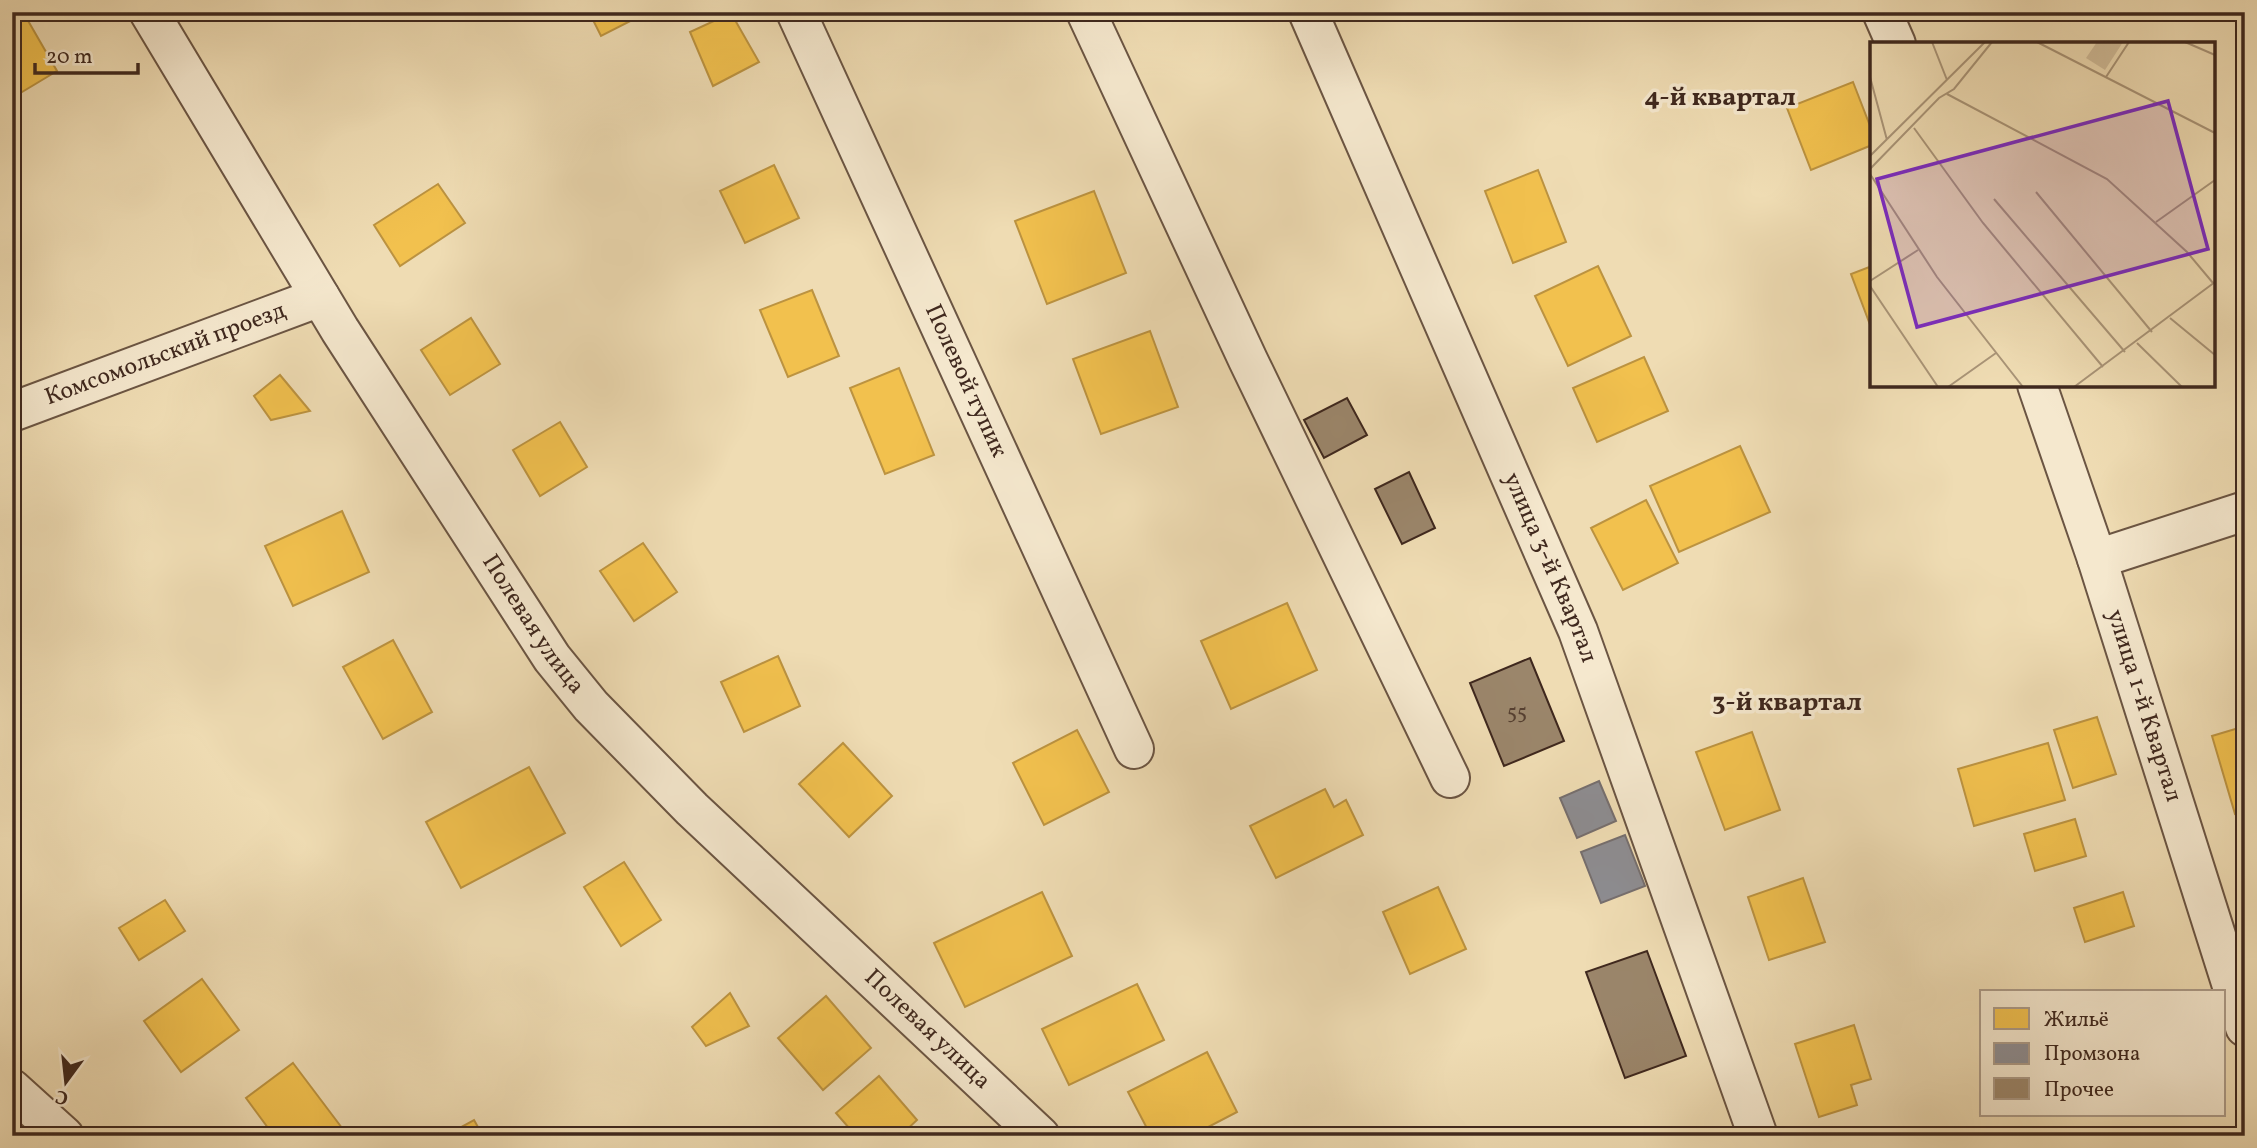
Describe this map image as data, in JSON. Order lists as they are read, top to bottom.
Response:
{
  "streets": {
    "street": [
      "Комсомольский проезд",
      "Полевой тупик",
      "улица 3-й Квартал",
      "Полевая улица",
      "улица 1-й Квартал"
    ]
  },
  "crossings": [
    ["Комсомольский проезд", "Полевая улица"]
  ],
  "districts": ["4-й квартал", "3-й квартал"],
  "house_numbers": ["55"],
  "legend": ["Жильё", "Промзона", "Прочее"],
  "scale_bar": "20 m",
  "north": "bottom"
}
